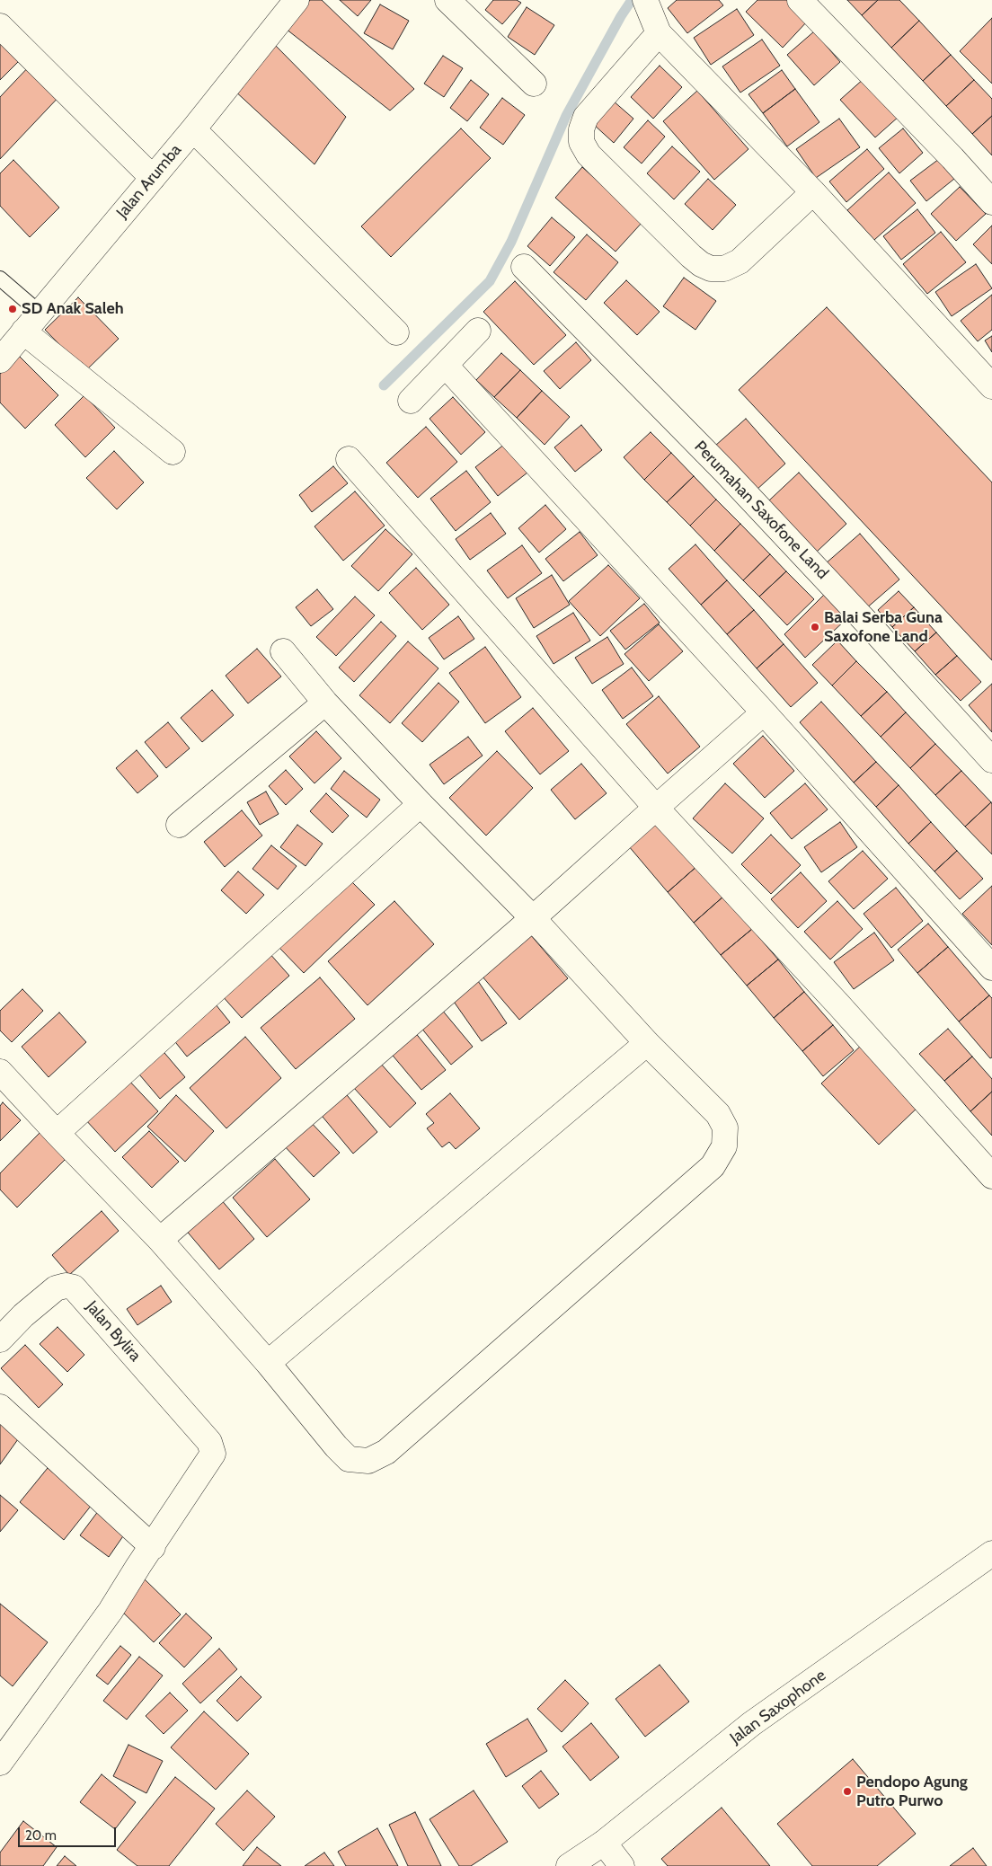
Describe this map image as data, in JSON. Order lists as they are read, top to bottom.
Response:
{
  "streets": {
    "street": [
      "Jalan Arumba",
      "Perumahan Saxofone Land",
      "Jalan Bylira",
      "Jalan Saxophone"
    ]
  },
  "places": ["SD Anak Saleh", "Balai Serba Guna Saxofone Land", "Pendopo Agung Putro Purwo"],
  "scale_bar": "20 m"
}
